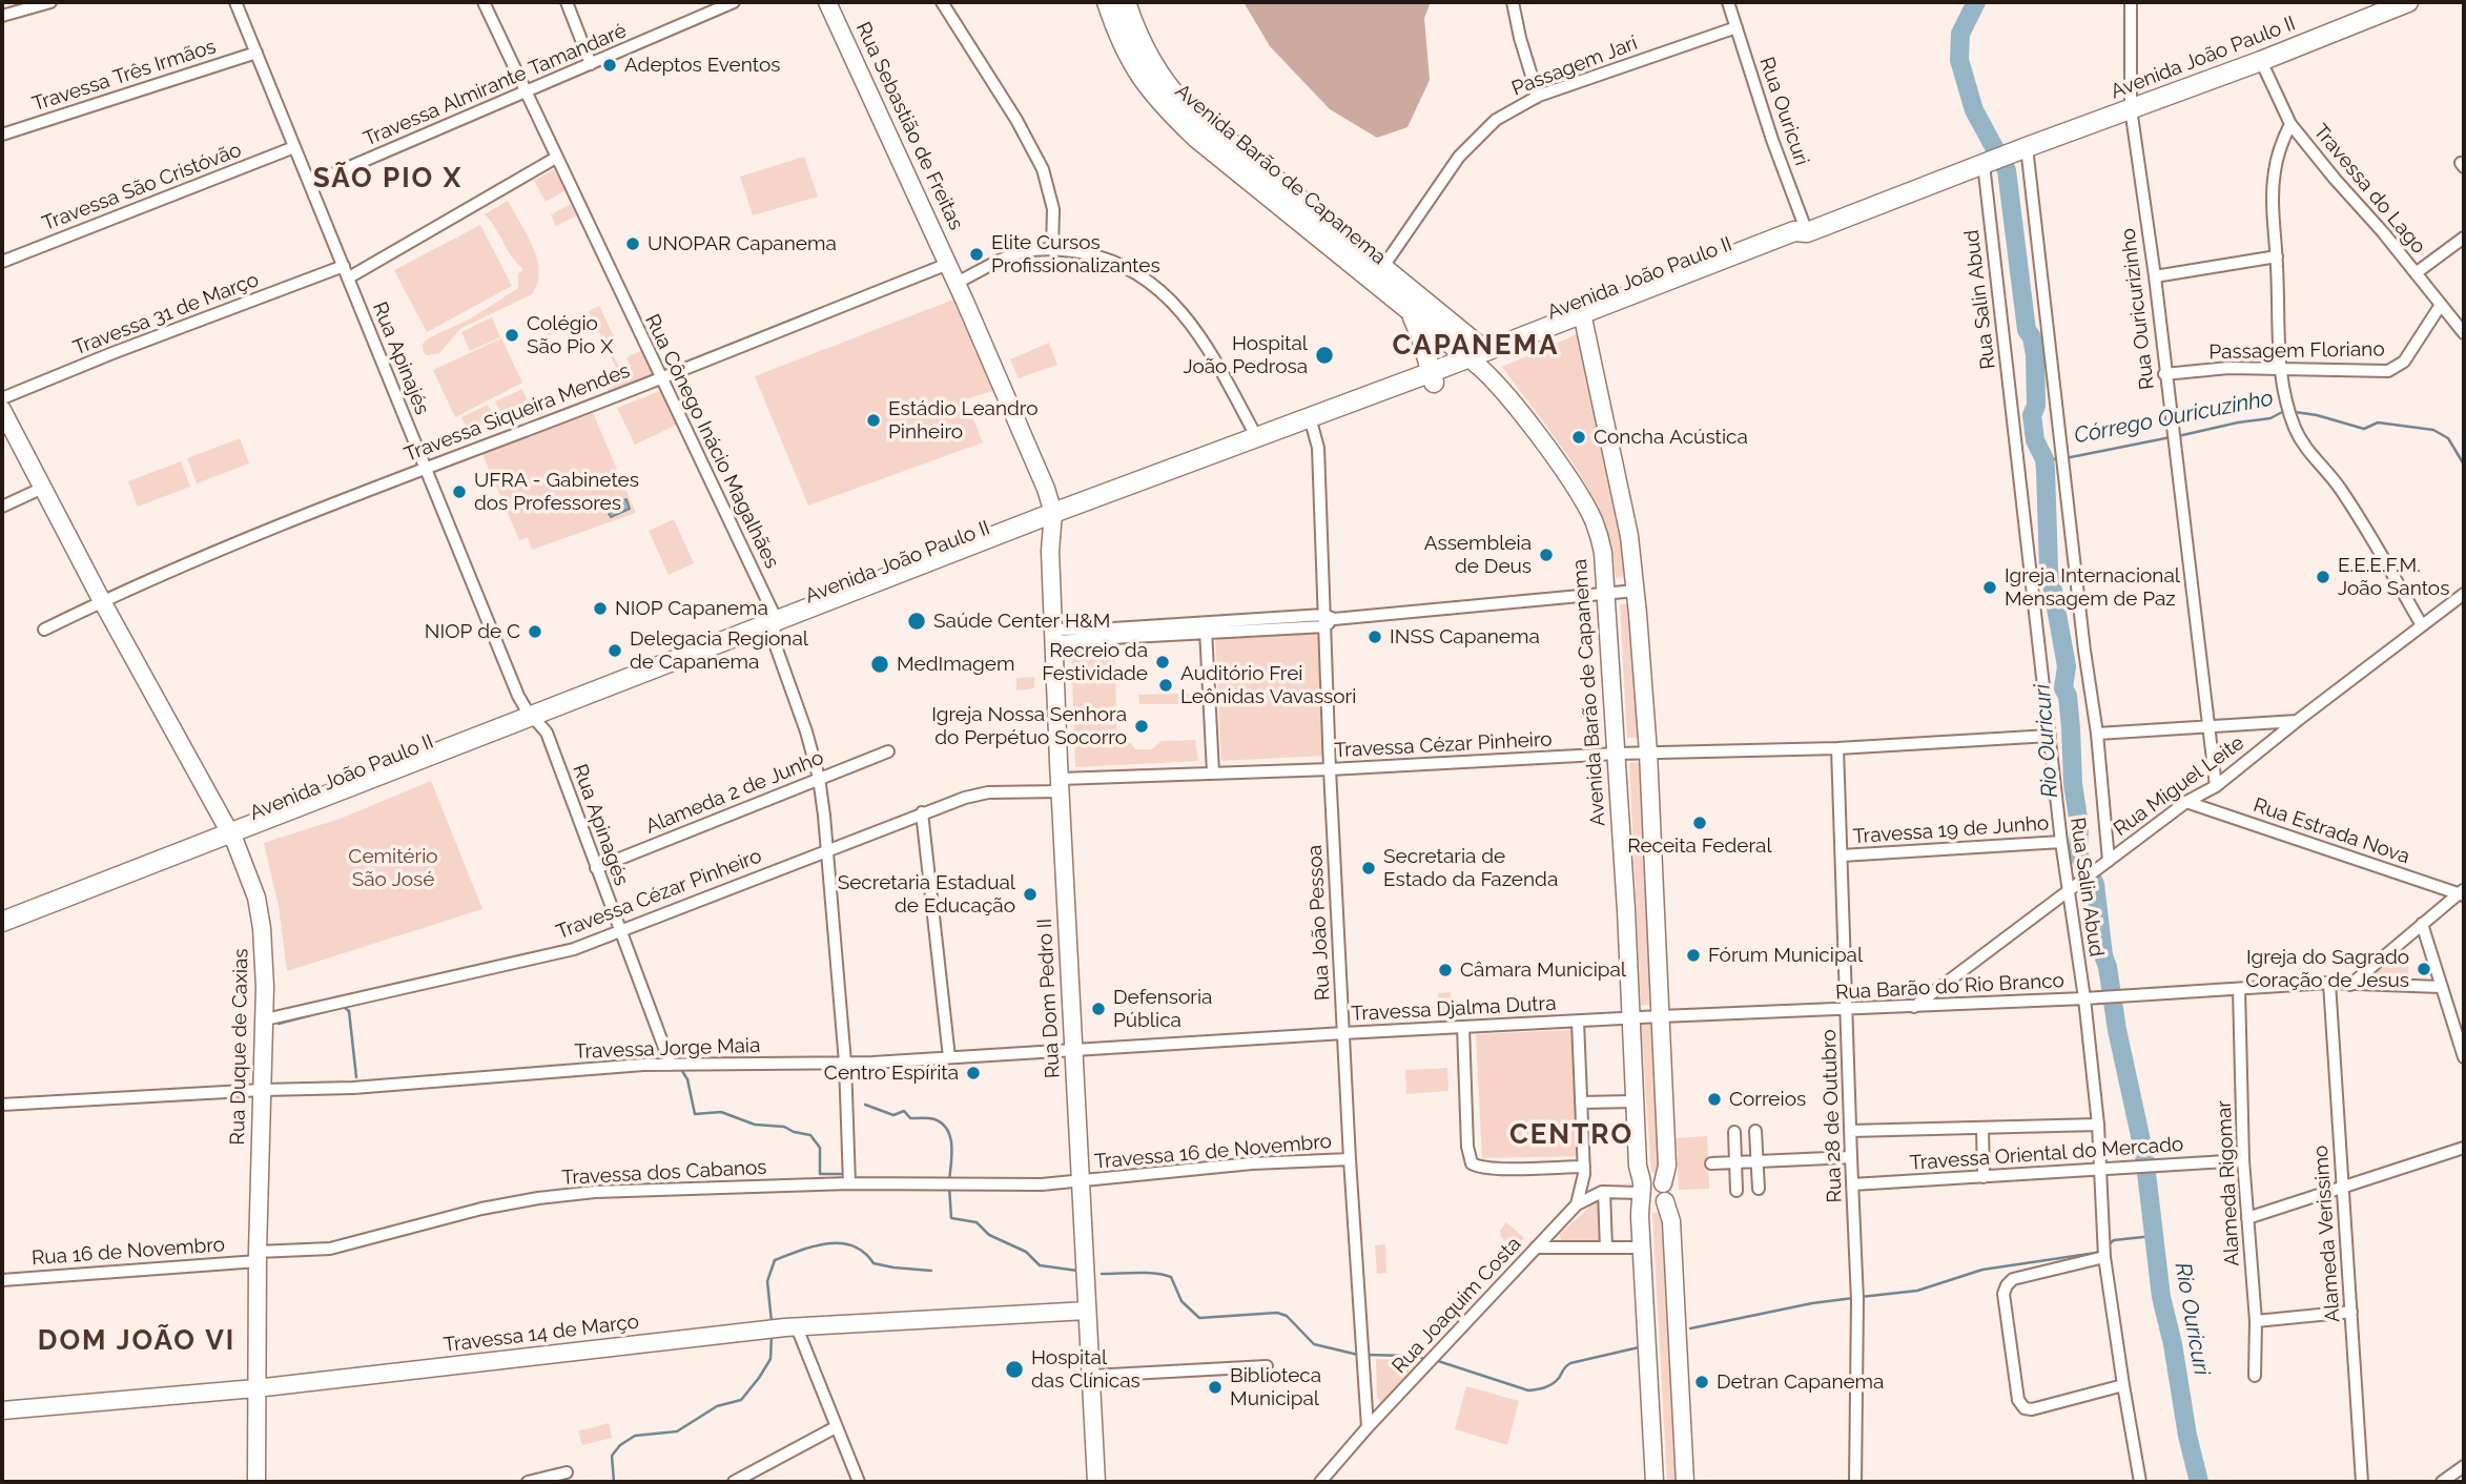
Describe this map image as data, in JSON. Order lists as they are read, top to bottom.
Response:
{
  "streets": {
    "main road": ["Avenida João Paulo II", "Avenida Barão de Capanema"],
    "street": [
      "Passagem Jarí",
      "Travessa Três Irmãos",
      "Travessa Almirante Tamandaré",
      "Rua Ouricuri",
      "Rua Sebastião de Freitas",
      "Travessa São Cristóvão",
      "Travessa do Lago",
      "Rua Salin Abud",
      "Rua Ouricurizinho",
      "Travessa 31 de Março",
      "Passagem Floriano",
      "Rua Apinajés",
      "Travessa Siqueira Mendes",
      "Rua Cônego Inácio Magalhães",
      "Travessa Cézar Pinheiro",
      "Rua Miguel Leite",
      "Alameda 2 de Junho",
      "Rua Apinagés",
      "Travessa 19 de Junho",
      "Rua Estrada Nova",
      "Rua João Pessoa",
      "Rua Barão do Rio Branco",
      "Rua Dom Pedro II",
      "Travessa Djalma Dutra",
      "Rua Duque de Caxias",
      "Travessa Jorge Maia",
      "Rua 28 de Outubro",
      "Travessa 16 de Novembro",
      "Travessa Oriental do Mercado",
      "Travessa dos Cabanos",
      "Alameda Rigomar",
      "Alameda Verissimo",
      "Rua 16 de Novembro",
      "Rua Joaquim Costa",
      "Travessa 14 de Março"
    ]
  },
  "crossings": [
    ["Avenida João Paulo II", "Rua Ouricuri"],
    ["Avenida João Paulo II", "Rua Sebastião de Freitas"],
    ["Avenida João Paulo II", "Avenida Barão de Capanema"],
    ["Avenida João Paulo II", "Travessa do Lago"],
    ["Avenida João Paulo II", "Rua Salin Abud"],
    ["Avenida João Paulo II", "Rua Ouricurizinho"],
    ["Avenida João Paulo II", "Rua Apinajés"],
    ["Avenida João Paulo II", "Rua Cônego Inácio Magalhães"],
    ["Avenida João Paulo II", "Rua Apinagés"],
    ["Avenida João Paulo II", "Rua João Pessoa"],
    ["Avenida João Paulo II", "Rua Dom Pedro II"],
    ["Avenida João Paulo II", "Rua Duque de Caxias"],
    ["Passagem Jarí", "Rua Ouricuri"],
    ["Passagem Jarí", "Avenida Barão de Capanema"],
    ["Travessa Três Irmãos", "Rua Apinajés"],
    ["Travessa Almirante Tamandaré", "Rua Apinajés"],
    ["Travessa Almirante Tamandaré", "Rua Cônego Inácio Magalhães"],
    ["Rua Sebastião de Freitas", "Travessa Siqueira Mendes"],
    ["Rua Sebastião de Freitas", "Rua Dom Pedro II"],
    ["Avenida Barão de Capanema", "Travessa Cézar Pinheiro"],
    ["Avenida Barão de Capanema", "Travessa Djalma Dutra"],
    ["Avenida Barão de Capanema", "Rua Joaquim Costa"],
    ["Travessa São Cristóvão", "Rua Apinajés"],
    ["Travessa do Lago", "Passagem Floriano"],
    ["Rua Salin Abud", "Travessa Cézar Pinheiro"],
    ["Rua Salin Abud", "Rua Miguel Leite"],
    ["Rua Salin Abud", "Travessa 19 de Junho"],
    ["Rua Salin Abud", "Rua Barão do Rio Branco"],
    ["Rua Salin Abud", "Travessa Oriental do Mercado"],
    ["Rua Ouricurizinho", "Passagem Floriano"],
    ["Rua Ouricurizinho", "Rua Miguel Leite"],
    ["Travessa 31 de Março", "Rua Apinajés"],
    ["Rua Apinajés", "Travessa Siqueira Mendes"],
    ["Rua Apinajés", "Rua Apinagés"],
    ["Travessa Siqueira Mendes", "Rua Cônego Inácio Magalhães"],
    ["Travessa Siqueira Mendes", "Rua Duque de Caxias"],
    ["Rua Cônego Inácio Magalhães", "Travessa Cézar Pinheiro"],
    ["Rua Cônego Inácio Magalhães", "Alameda 2 de Junho"],
    ["Rua Cônego Inácio Magalhães", "Travessa Jorge Maia"],
    ["Rua Cônego Inácio Magalhães", "Travessa dos Cabanos"],
    ["Travessa Cézar Pinheiro", "Rua Apinagés"],
    ["Travessa Cézar Pinheiro", "Rua João Pessoa"],
    ["Travessa Cézar Pinheiro", "Rua Dom Pedro II"],
    ["Travessa Cézar Pinheiro", "Rua Duque de Caxias"],
    ["Travessa Cézar Pinheiro", "Rua 28 de Outubro"],
    ["Rua Miguel Leite", "Rua Estrada Nova"],
    ["Rua Miguel Leite", "Rua Barão do Rio Branco"],
    ["Alameda 2 de Junho", "Rua Apinagés"],
    ["Rua Apinagés", "Travessa Jorge Maia"],
    ["Travessa 19 de Junho", "Rua 28 de Outubro"],
    ["Rua João Pessoa", "Travessa Djalma Dutra"],
    ["Rua João Pessoa", "Travessa 16 de Novembro"],
    ["Rua João Pessoa", "Rua Joaquim Costa"],
    ["Rua Barão do Rio Branco", "Travessa Djalma Dutra"],
    ["Rua Barão do Rio Branco", "Rua 28 de Outubro"],
    ["Rua Barão do Rio Branco", "Alameda Rigomar"],
    ["Rua Barão do Rio Branco", "Alameda Verissimo"],
    ["Rua Dom Pedro II", "Travessa Djalma Dutra"],
    ["Rua Dom Pedro II", "Travessa Jorge Maia"],
    ["Rua Dom Pedro II", "Travessa 16 de Novembro"],
    ["Rua Dom Pedro II", "Travessa dos Cabanos"],
    ["Rua Dom Pedro II", "Travessa 14 de Março"],
    ["Travessa Djalma Dutra", "Travessa Jorge Maia"],
    ["Rua Duque de Caxias", "Travessa Jorge Maia"],
    ["Rua Duque de Caxias", "Travessa dos Cabanos"],
    ["Rua Duque de Caxias", "Rua 16 de Novembro"],
    ["Rua Duque de Caxias", "Travessa 14 de Março"],
    ["Rua 28 de Outubro", "Travessa Oriental do Mercado"],
    ["Travessa 16 de Novembro", "Travessa dos Cabanos"],
    ["Travessa Oriental do Mercado", "Alameda Rigomar"],
    ["Travessa dos Cabanos", "Rua 16 de Novembro"]
  ],
  "districts": [
    "SÃO PIO X",
    "CAPANEMA",
    "CENTRO",
    "DOM JOÃO VI"
  ],
  "water": ["Córrego Ouricuzinho", "Rio Ouricuri"],
  "parks": ["Cemitério São José"],
  "places": [
    "Adeptos Eventos",
    "UNOPAR Capanema",
    "Elite Cursos Profissionalizantes",
    "Colégio São Pio X",
    "Hospital João Pedrosa",
    "Estádio Leandro Pinheiro",
    "Concha Acústica",
    "UFRA - Gabinetes dos Professores",
    "Assembleia de Deus",
    "E.E.E.F.M. João Santos",
    "Igreja Internacional Mensagem de Paz",
    "NIOP Capanema",
    "Saúde Center H&M",
    "NIOP de C",
    "INSS Capanema",
    "Delegacia Regional de Capanema",
    "Recreio da Festividade",
    "MedImagem",
    "Auditório Frei Leônidas Vavassori",
    "Igreja Nossa Senhora do Perpétuo Socorro",
    "Receita Federal",
    "Secretaria de Estado da Fazenda",
    "Secretaria Estadual de Educação",
    "Fórum Municipal",
    "Igreja do Sagrado Coração de Jesus",
    "Câmara Municipal",
    "Defensoria Pública",
    "Centro Espírita",
    "Correios",
    "Hospital das Clínicas",
    "Detran Capanema",
    "Biblioteca Municipal"
  ]
}
